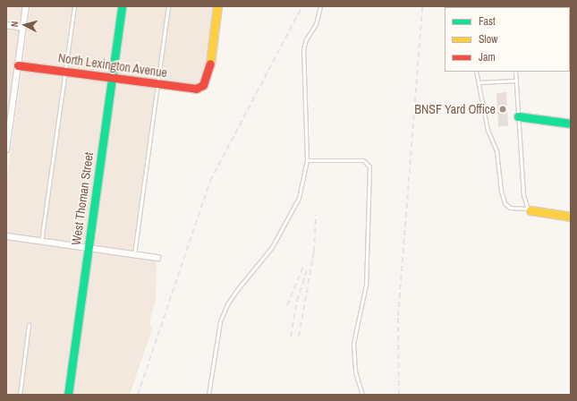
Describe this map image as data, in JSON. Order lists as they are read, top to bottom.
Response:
{
  "streets": {
    "street": ["North Lexington Avenue", "West Thoman Street"]
  },
  "crossings": [
    ["North Lexington Avenue", "West Thoman Street"]
  ],
  "places": ["BNSF Yard Office"],
  "legend": ["Fast", "Slow", "Jam"],
  "north": "left"
}
